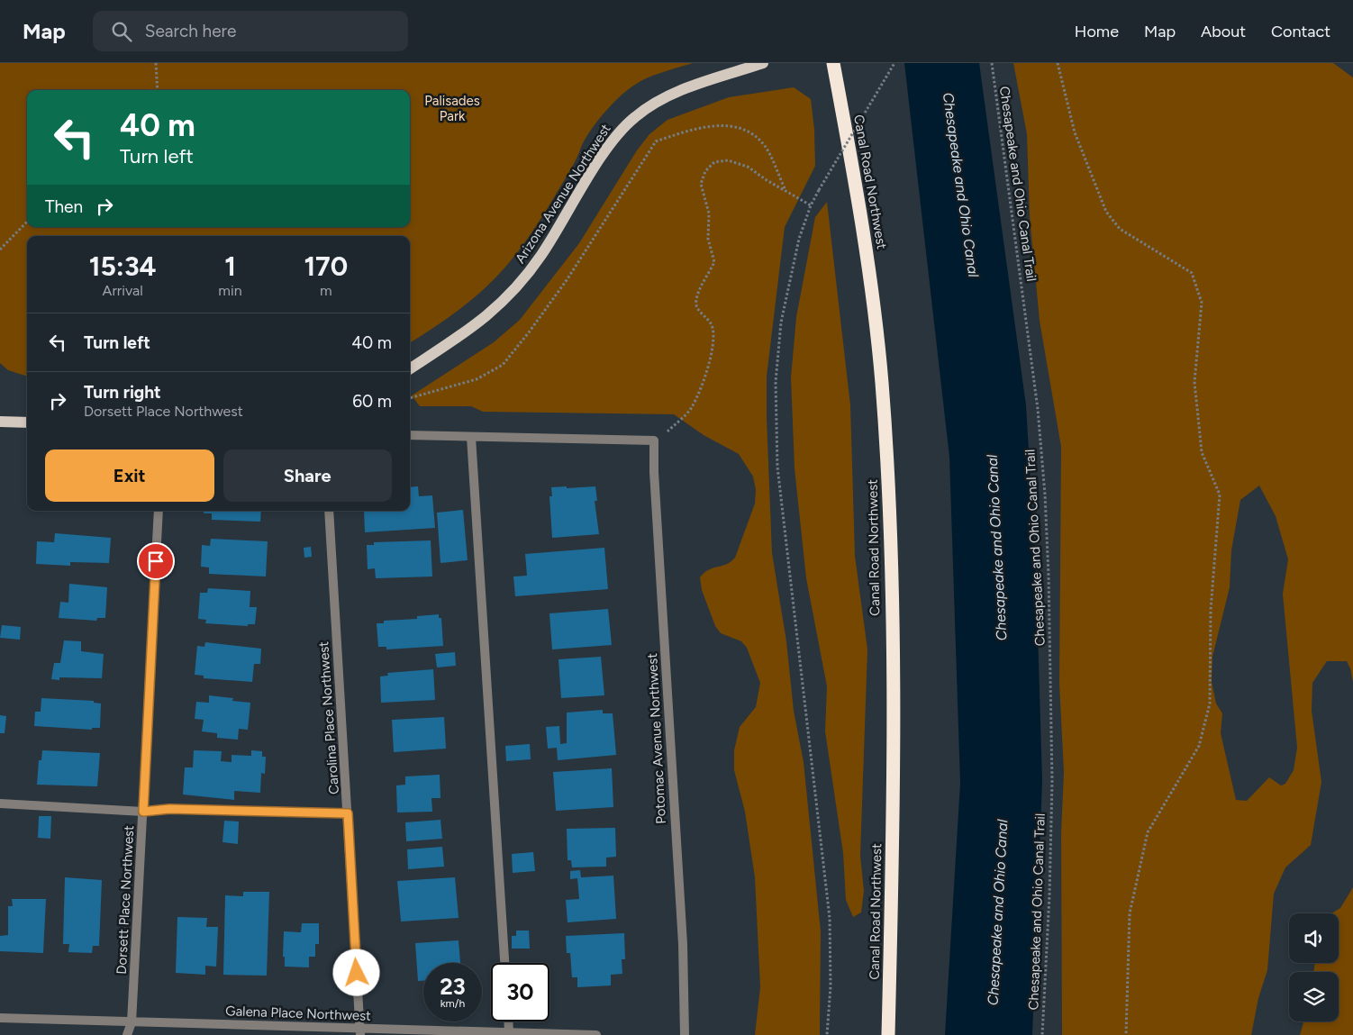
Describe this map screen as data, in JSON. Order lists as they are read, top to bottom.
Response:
{
  "streets": {
    "highway": ["Canal Road Northwest"],
    "main road": ["Arizona Avenue Northwest"],
    "street": [
      "Carolina Place Northwest",
      "Potomac Avenue Northwest",
      "Dorsett Place Northwest",
      "Galena Place Northwest"
    ],
    "path": ["Chesapeake and Ohio Canal Trail"]
  },
  "crossings": [
    ["Carolina Place Northwest", "Galena Place Northwest"],
    ["Dorsett Place Northwest", "Galena Place Northwest"]
  ],
  "water": ["Chesapeake and Ohio Canal"],
  "parks": ["Palisades Park"],
  "page": {
    "header": "Map",
    "search": "Search here",
    "nav": [
      "Home",
      "Map",
      "About",
      "Contact"
    ],
    "turn": ["40 m", "Turn left"],
    "then": "Then",
    "eta": [
      "15:34",
      "Arrival",
      "1",
      "min",
      "170",
      "m"
    ],
    "list": [
      {
        "name": "Turn left",
        "value": "40 m"
      },
      {
        "name": "Turn right",
        "note": "Dorsett Place Northwest",
        "value": "60 m"
      }
    ],
    "buttons": ["Exit", "Share"],
    "speed": "23 km/h",
    "limit": "30"
  }
}
